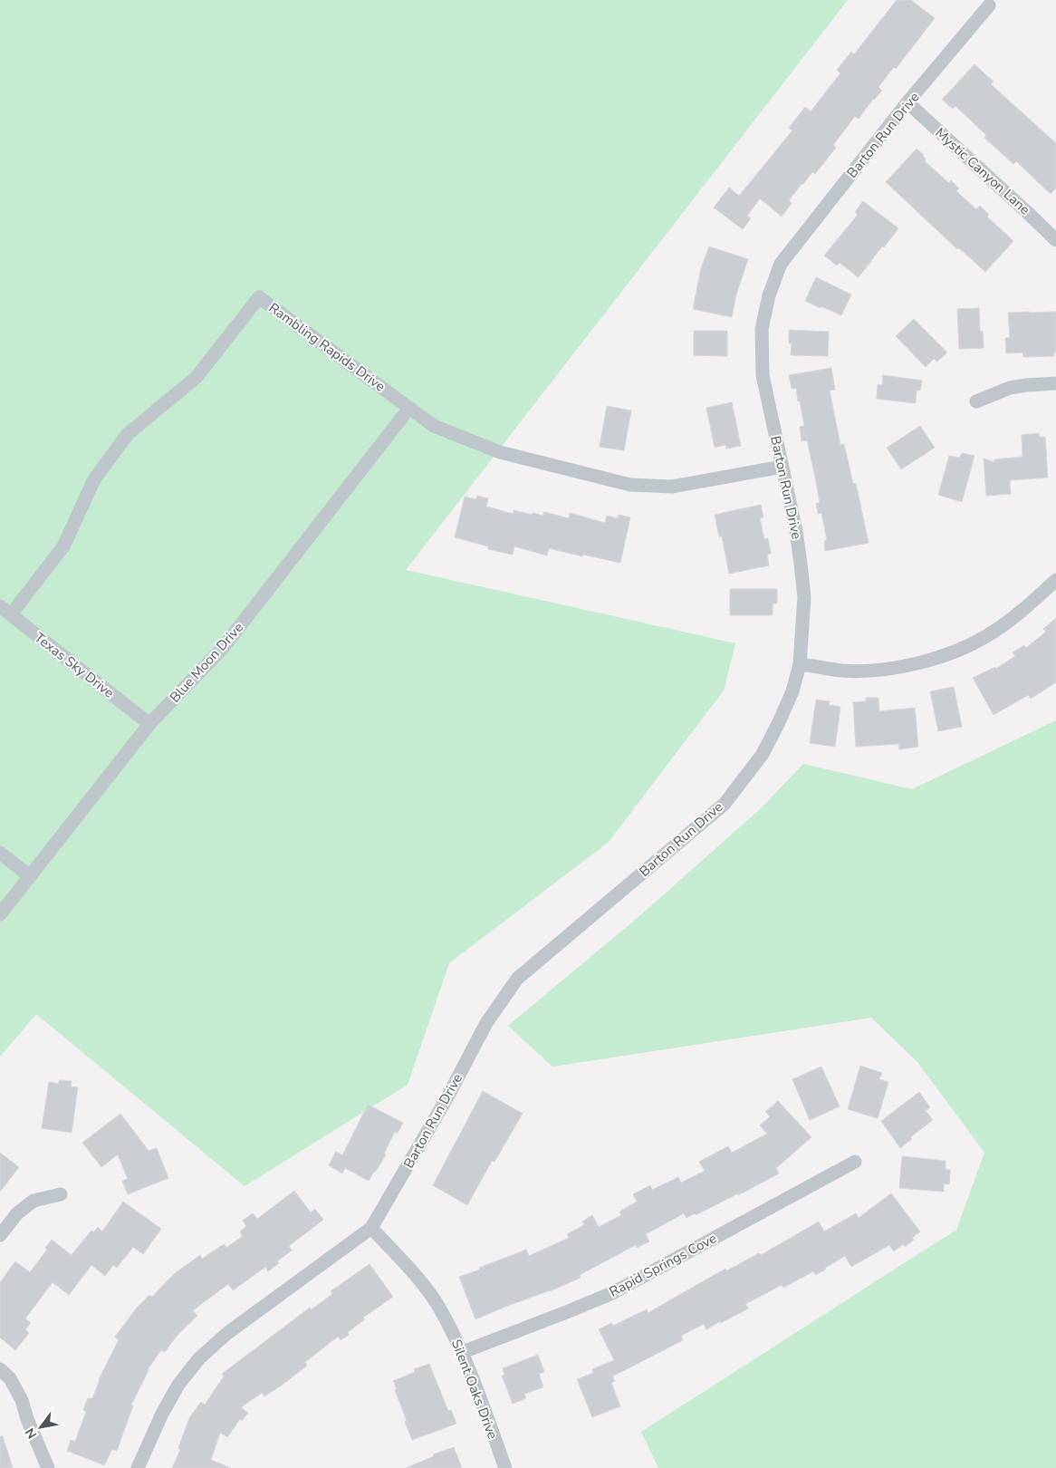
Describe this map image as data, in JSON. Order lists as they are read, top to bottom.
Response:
{
  "streets": {
    "street": [
      "Barton Run Drive",
      "Mystic Canyon Lane",
      "Rambling Rapids Drive",
      "Blue Moon Drive",
      "Texas Sky Drive",
      "Rapid Springs Cove",
      "Silent Oaks Drive"
    ]
  },
  "crossings": [
    ["Barton Run Drive", "Mystic Canyon Lane"],
    ["Barton Run Drive", "Rambling Rapids Drive"],
    ["Barton Run Drive", "Silent Oaks Drive"],
    ["Rambling Rapids Drive", "Blue Moon Drive"],
    ["Rambling Rapids Drive", "Texas Sky Drive"],
    ["Blue Moon Drive", "Texas Sky Drive"],
    ["Rapid Springs Cove", "Silent Oaks Drive"]
  ],
  "north": "bottom left"
}
